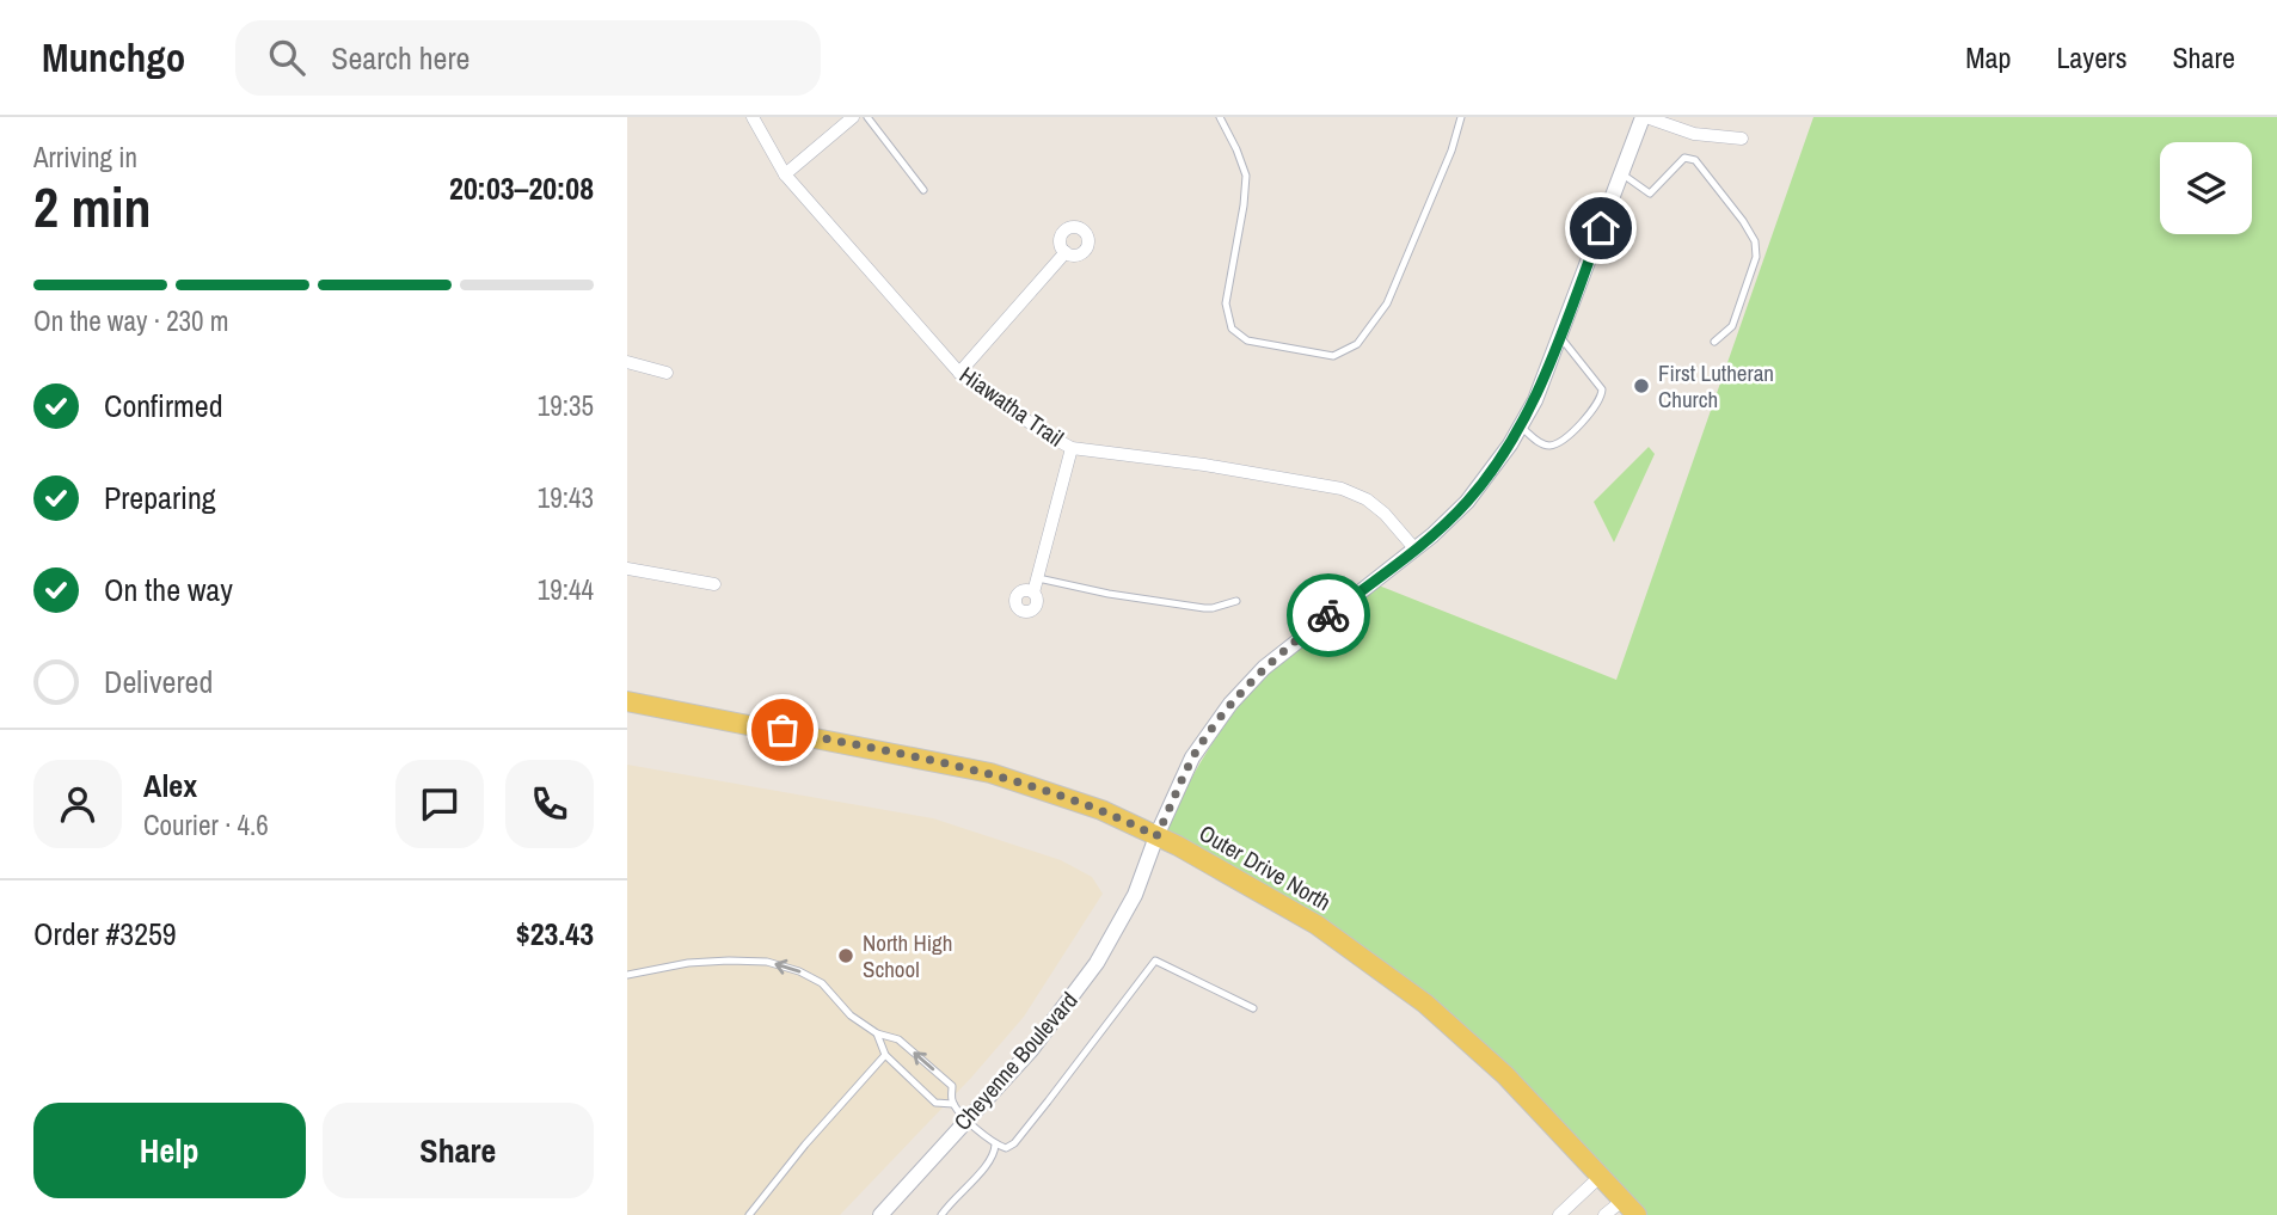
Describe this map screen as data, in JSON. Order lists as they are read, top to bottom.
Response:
{
  "streets": {
    "main road": ["Outer Drive North"],
    "street": ["Hiawatha Trail", "Cheyenne Boulevard"]
  },
  "crossings": [
    ["Hiawatha Trail", "Cheyenne Boulevard"],
    ["Outer Drive North", "Cheyenne Boulevard"]
  ],
  "places": ["First Lutheran Church", "North High School"],
  "page": {
    "header": "Munchgo",
    "search": "Search here",
    "nav": ["Map", "Layers", "Share"],
    "heading": ["2 min", "Arriving in", "20:03–20:08"],
    "panel": [
      "Alex",
      "Courier · 4.6",
      "Order #3259",
      "$23.43"
    ],
    "bar": "On the way · 230 m",
    "list": [
      ["Confirmed", "19:35"],
      ["Preparing", "19:43"],
      ["On the way", "19:44"],
      "Delivered"
    ],
    "buttons": ["Help", "Share"]
  }
}
